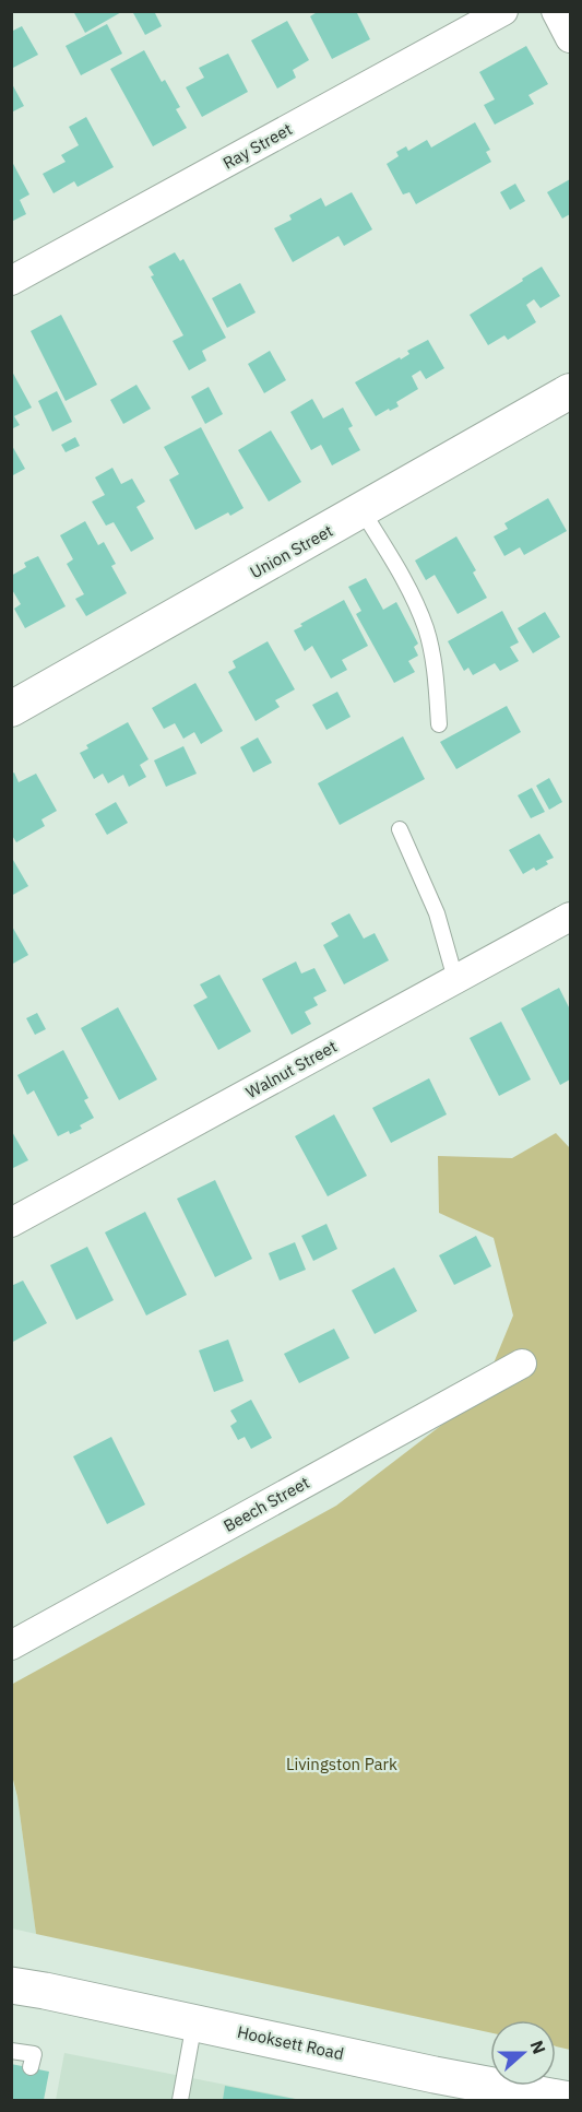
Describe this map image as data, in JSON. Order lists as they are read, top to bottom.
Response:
{
  "streets": {
    "main road": ["Hooksett Road"],
    "street": [
      "Ray Street",
      "Union Street",
      "Walnut Street",
      "Beech Street"
    ]
  },
  "parks": ["Livingston Park"],
  "north": "right"
}
